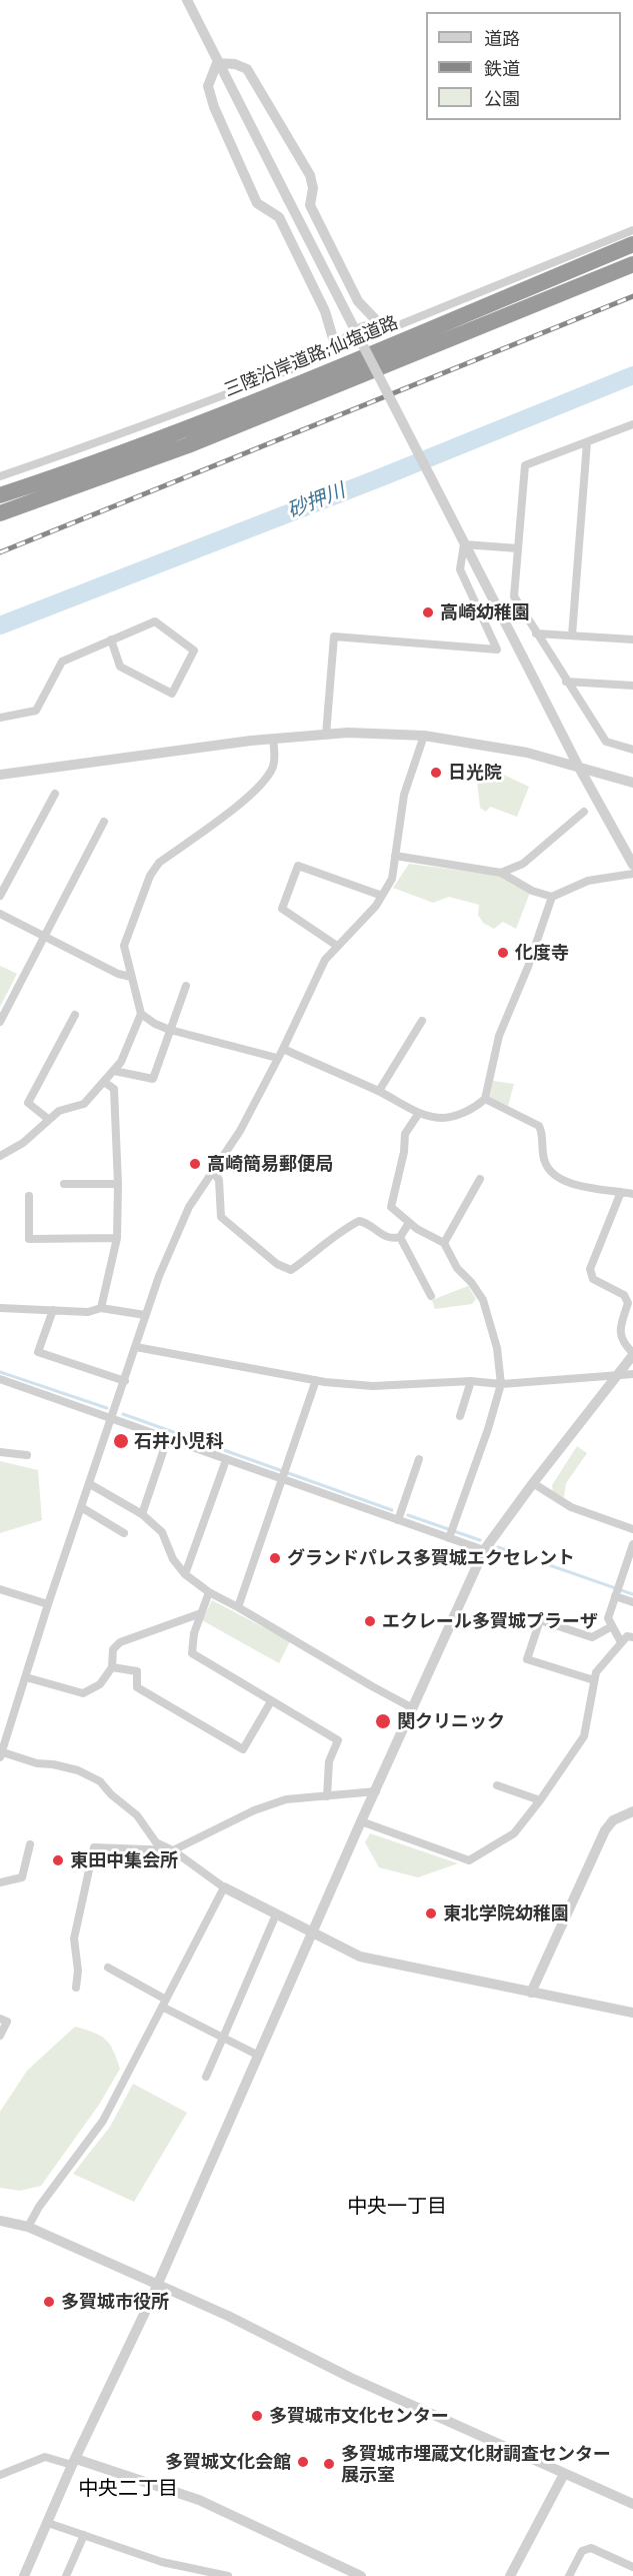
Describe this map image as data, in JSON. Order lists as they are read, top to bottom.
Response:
{
  "streets": {
    "highway": ["三陸沿岸道路;仙塩道路"]
  },
  "districts": ["中央一丁目", "中央二丁目"],
  "water": ["砂押川"],
  "places": [
    "高崎幼稚園",
    "日光院",
    "化度寺",
    "高崎簡易郵便局",
    "石井小児科",
    "グランドパレス多賀城エクセレント",
    "エクレール多賀城プラーザ",
    "関クリニック",
    "東田中集会所",
    "東北学院幼稚園",
    "多賀城市役所",
    "多賀城市文化センター",
    "多賀城文化会館",
    "多賀城市埋蔵文化財調査センター 展示室"
  ],
  "legend": ["道路", "鉄道", "公園"]
}
